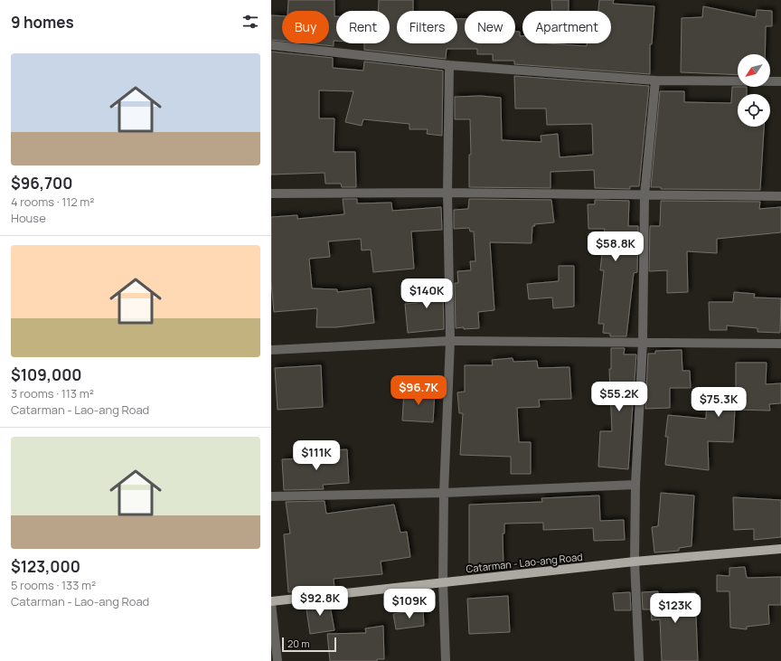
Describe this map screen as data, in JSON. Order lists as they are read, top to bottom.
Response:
{
  "streets": {
    "main road": ["Catarman - Lao-ang Road"]
  },
  "scale_bar": "20 m",
  "north": "bottom left",
  "page": {
    "heading": "9 homes",
    "chip": [
      "Buy",
      "Rent",
      "Filters",
      "New",
      "Apartment"
    ],
    "list": [
      {
        "name": "$96,700",
        "note": "4 rooms · 112 m² · House"
      },
      {
        "name": "$109,000",
        "note": "3 rooms · 113 m² · Catarman - Lao-ang Road"
      },
      {
        "name": "$123,000",
        "note": "5 rooms · 133 m² · Catarman - Lao-ang Road"
      }
    ],
    "price": [
      "$58.8K",
      "$140K",
      "$96.7K",
      "$55.2K",
      "$75.3K",
      "$111K",
      "$92.8K",
      "$109K",
      "$123K"
    ],
    "scale": "20 m"
  }
}
